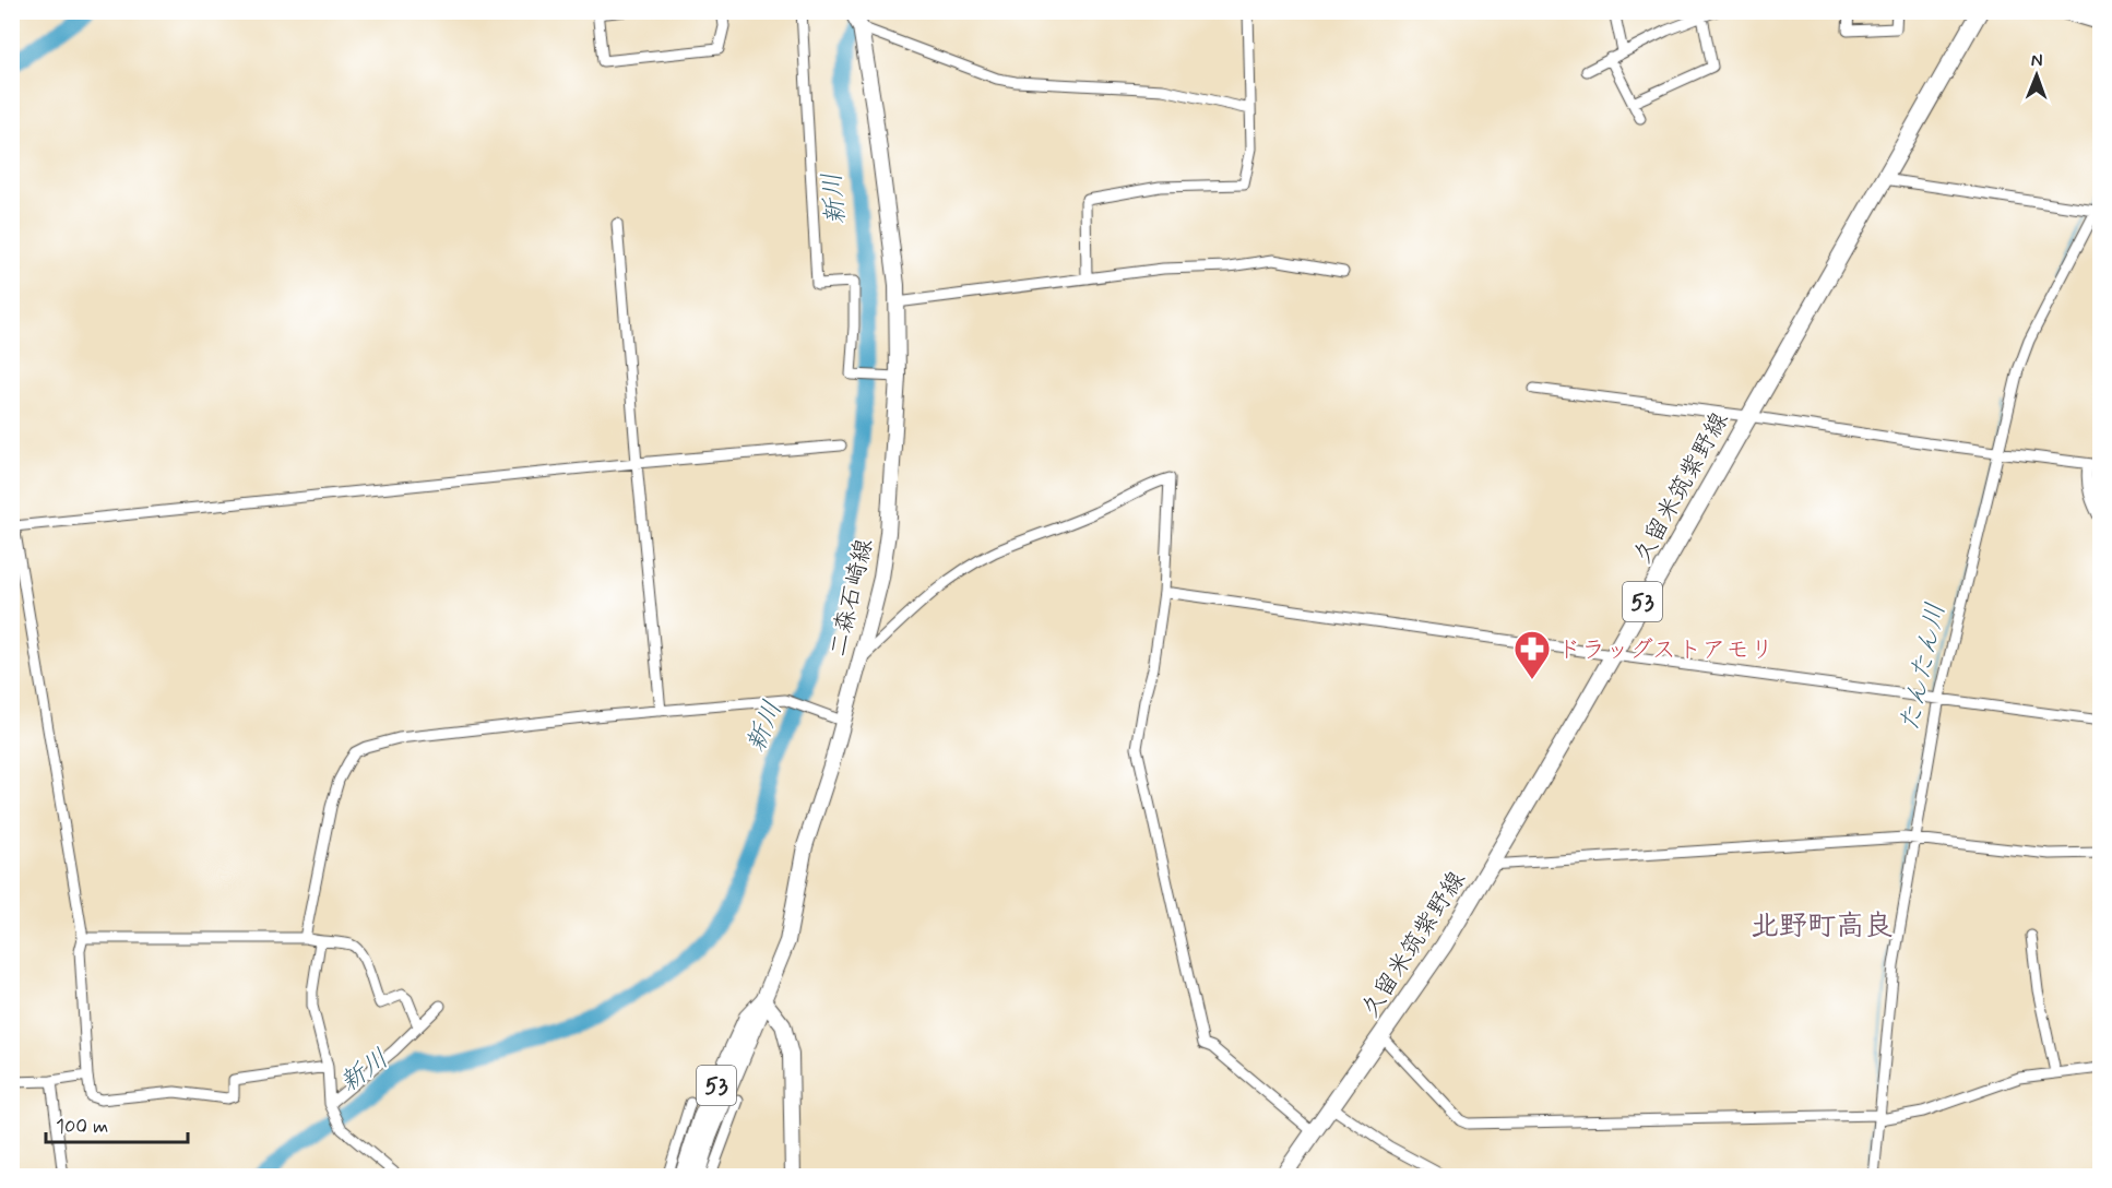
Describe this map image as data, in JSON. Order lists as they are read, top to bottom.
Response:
{
  "streets": {
    "main road": ["久留米筑紫野線", "二森石崎線", "53"]
  },
  "crossings": [
    ["二森石崎線", "53"]
  ],
  "districts": ["北野町高良"],
  "water": ["新川", "たんたん川"],
  "places": {
    "pharmacy": ["ドラッグストアモリ"]
  },
  "scale_bar": "100 m",
  "north": "top"
}
